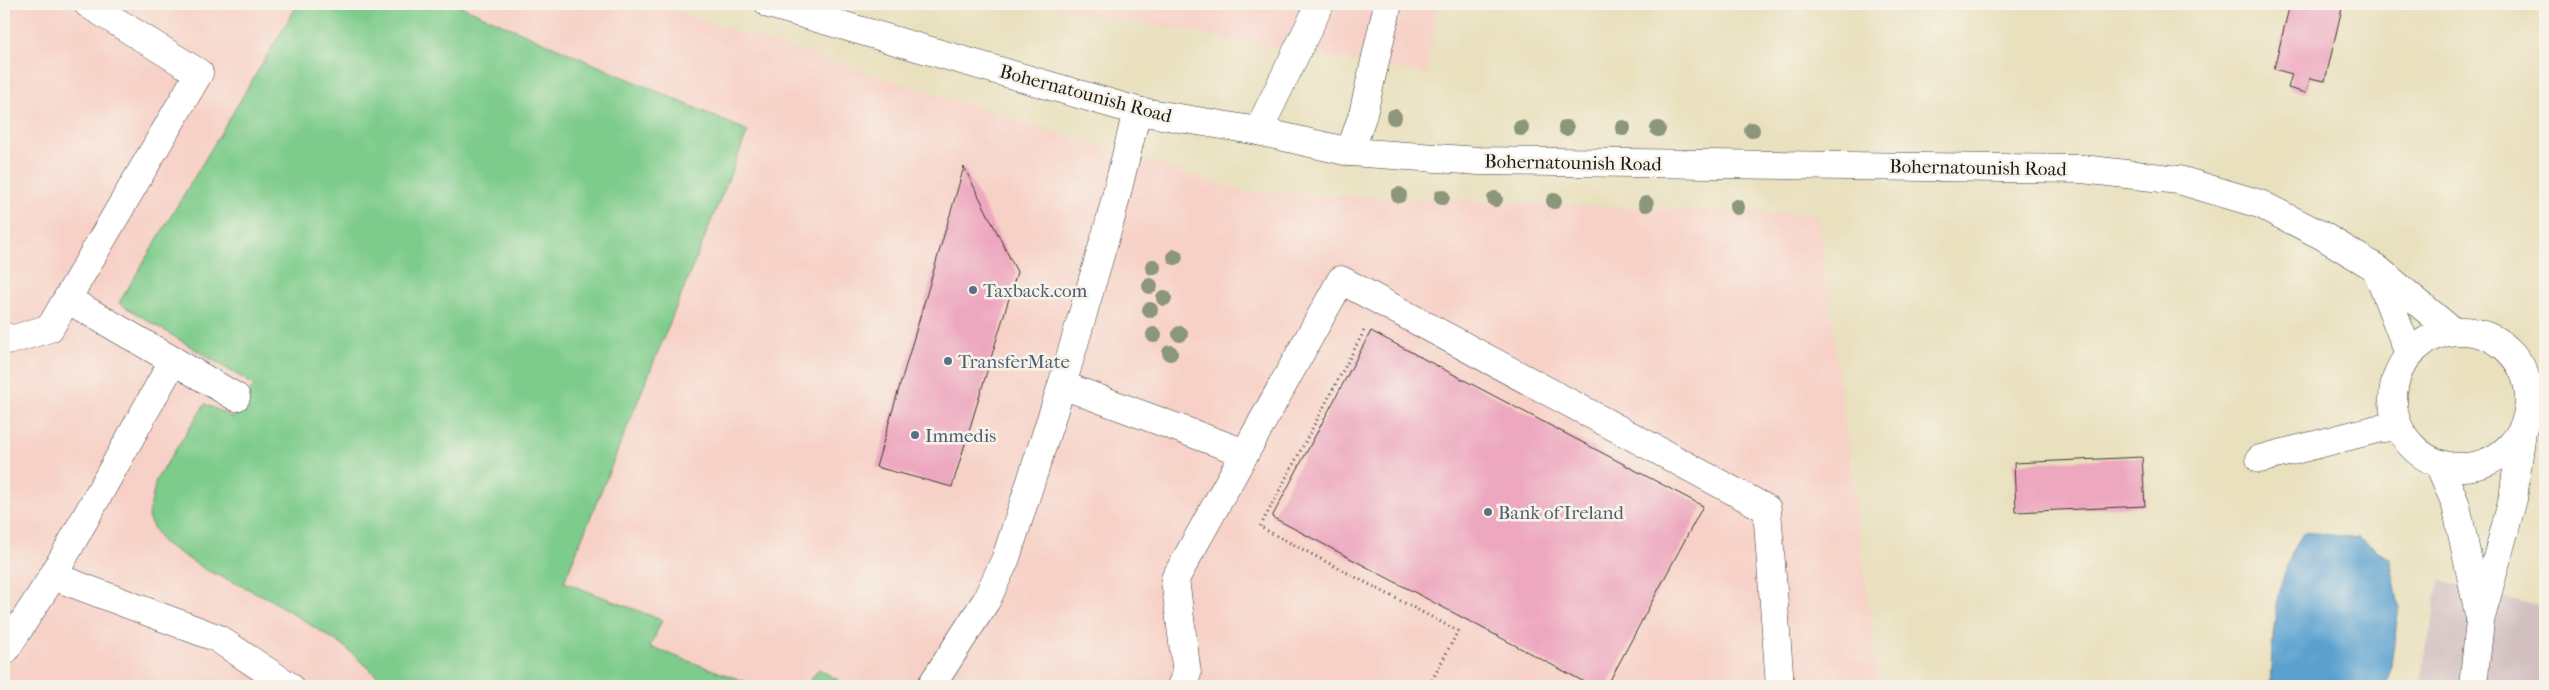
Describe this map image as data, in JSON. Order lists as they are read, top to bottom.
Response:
{
  "streets": {
    "street": ["Bohernatounish Road"]
  },
  "places": [
    "Taxback.com",
    "TransferMate",
    "Immedis",
    "Bank of Ireland"
  ]
}
